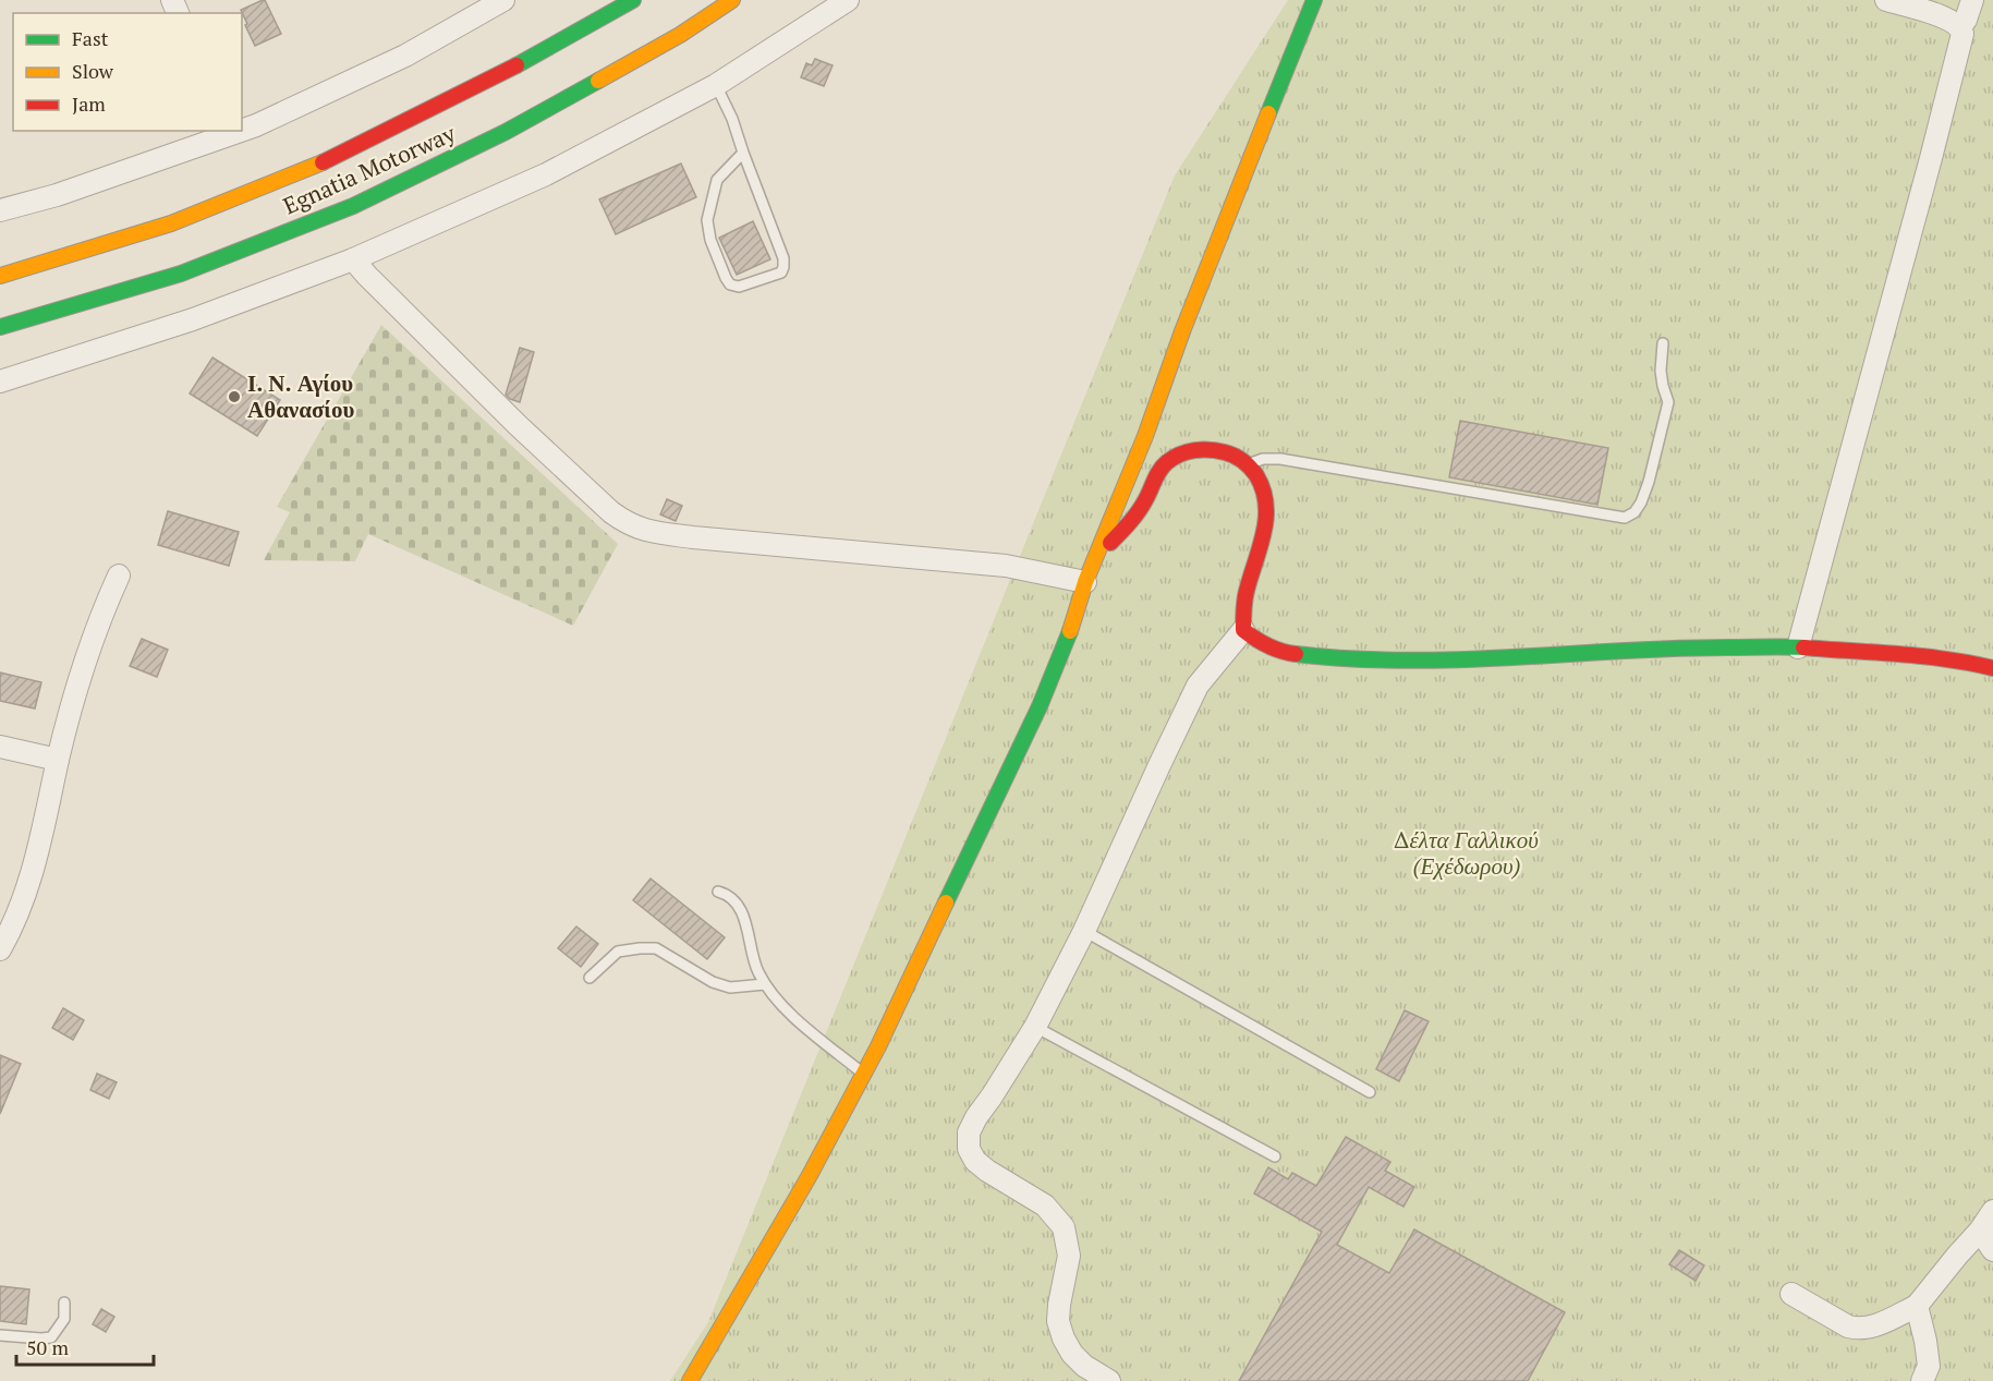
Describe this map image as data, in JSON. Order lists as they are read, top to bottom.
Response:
{
  "streets": {
    "main road": ["Egnatia Motorway"]
  },
  "parks": ["Δέλτα Γαλλικού (Εχέδωρου)"],
  "places": ["Ι. Ν. Αγίου Αθανασίου"],
  "legend": ["Fast", "Slow", "Jam"],
  "scale_bar": "50 m"
}
